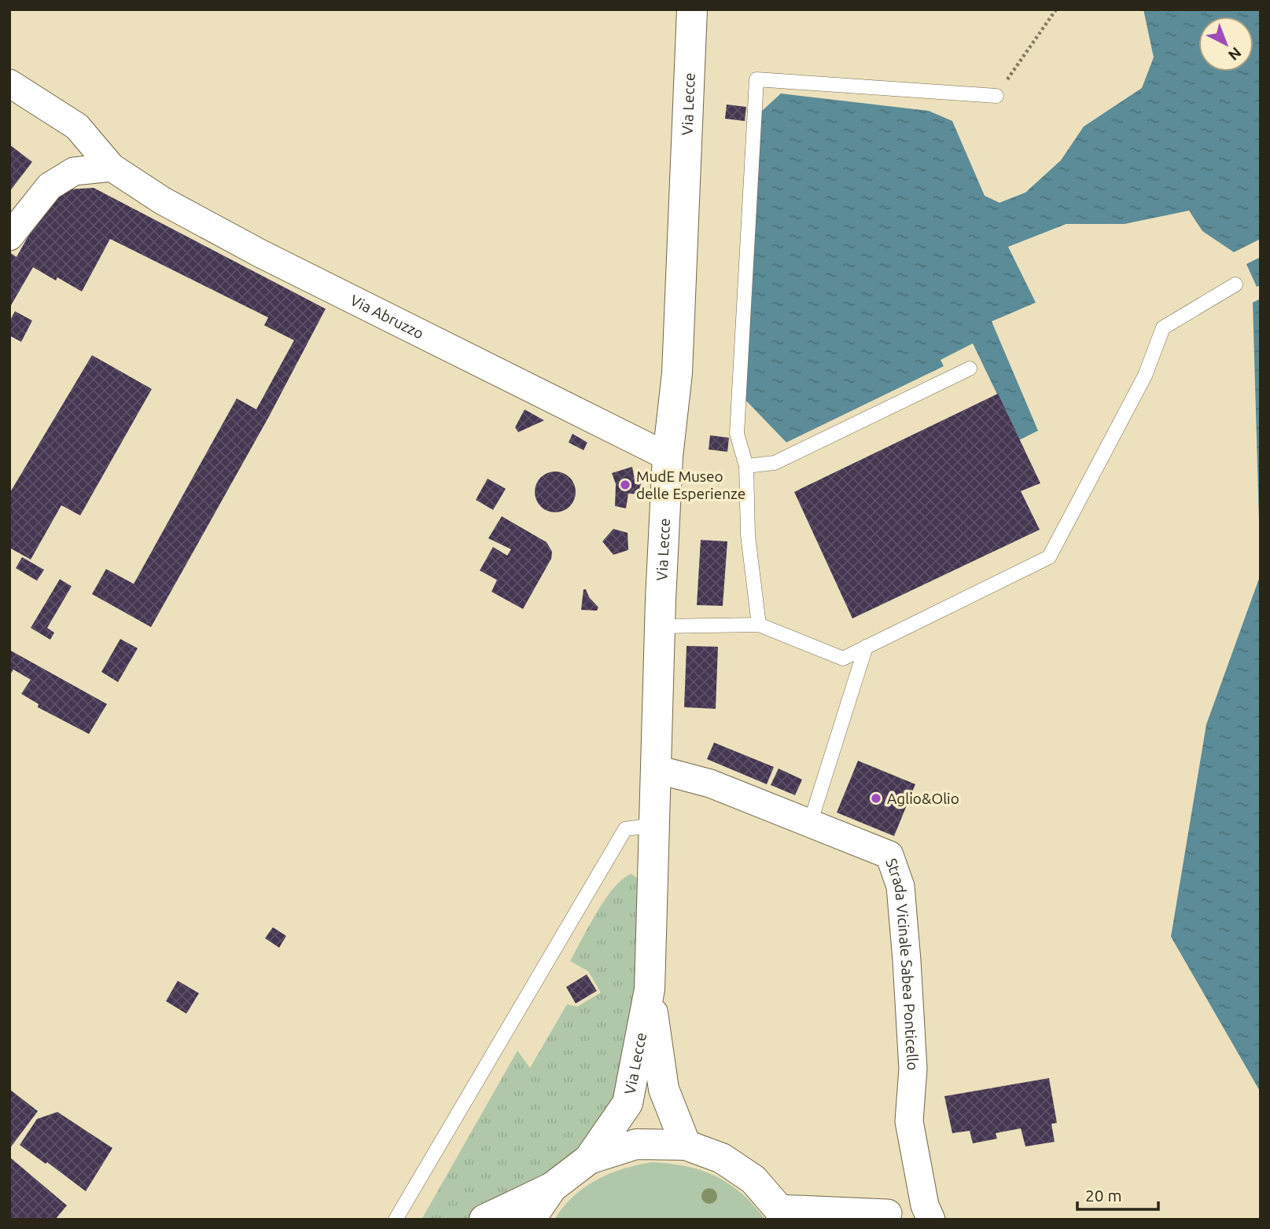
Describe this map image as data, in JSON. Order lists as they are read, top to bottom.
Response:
{
  "streets": {
    "main road": ["Via Lecce"],
    "street": ["Via Abruzzo", "Strada Vicinale Sabea Ponticello"]
  },
  "crossings": [
    ["Via Lecce", "Via Abruzzo"],
    ["Via Lecce", "Strada Vicinale Sabea Ponticello"]
  ],
  "places": ["MudE Museo delle Esperienze", "Aglio&Olio"],
  "scale_bar": "20 m",
  "north": "bottom right"
}
